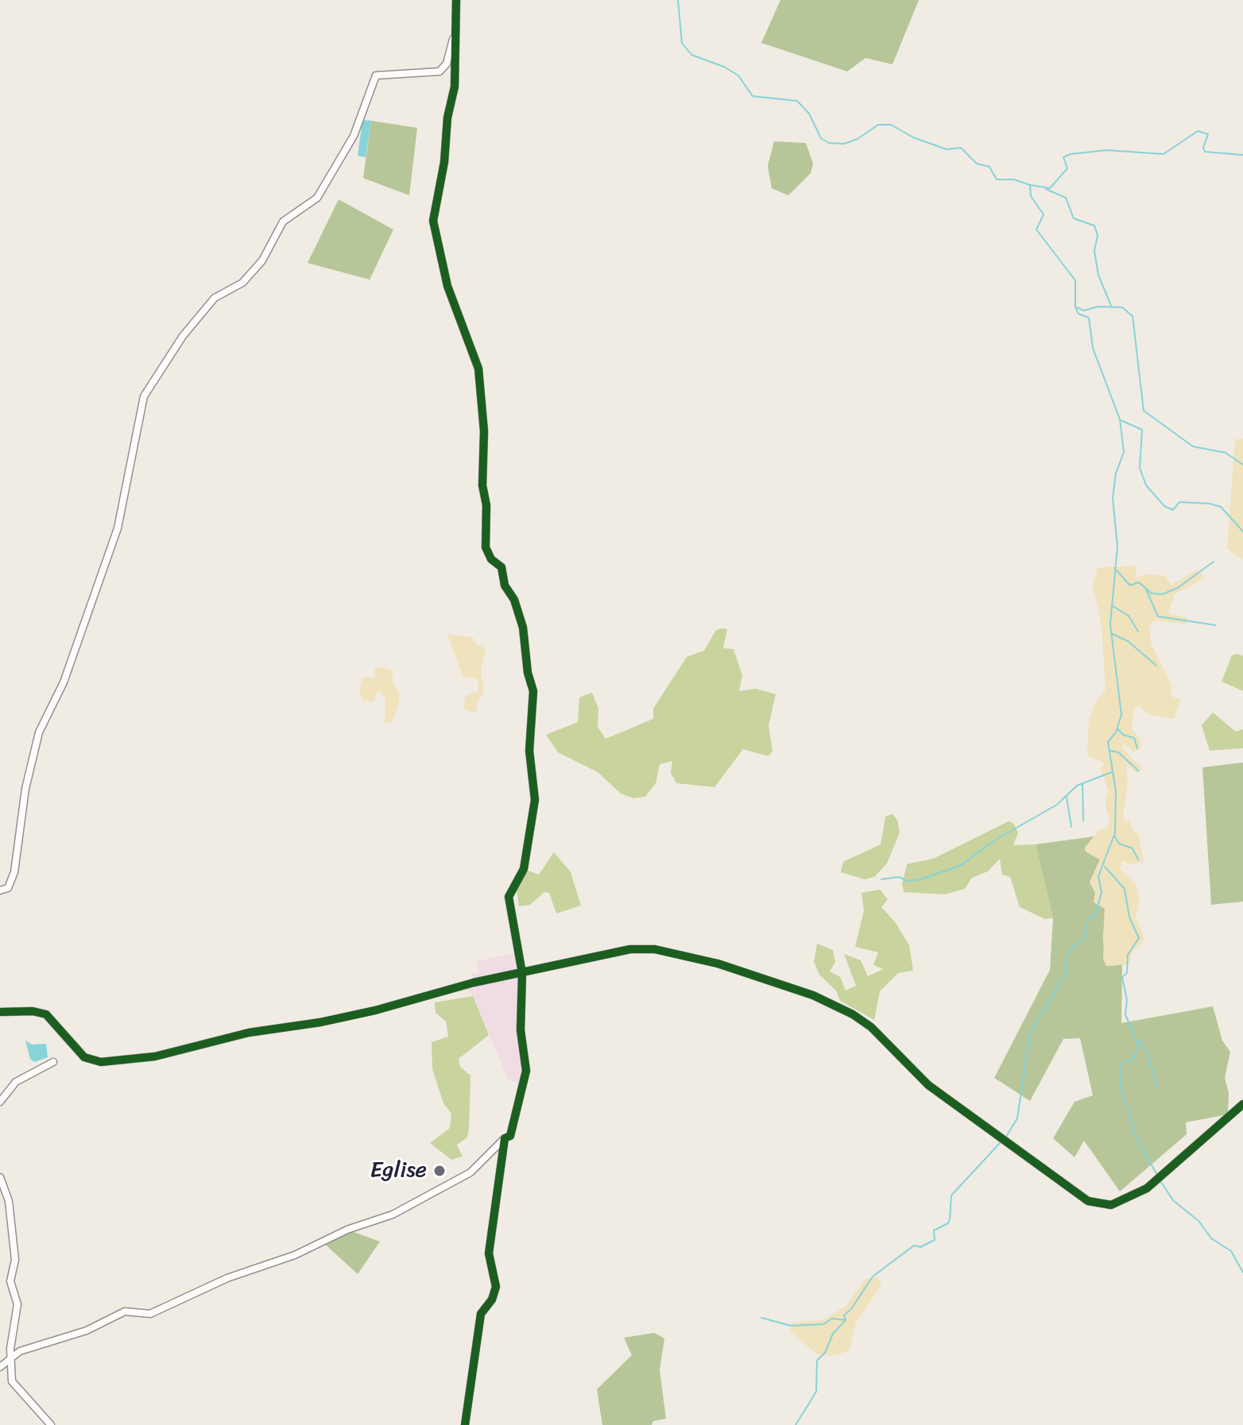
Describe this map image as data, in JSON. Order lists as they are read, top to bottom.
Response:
{
  "places": ["Eglise"]
}
